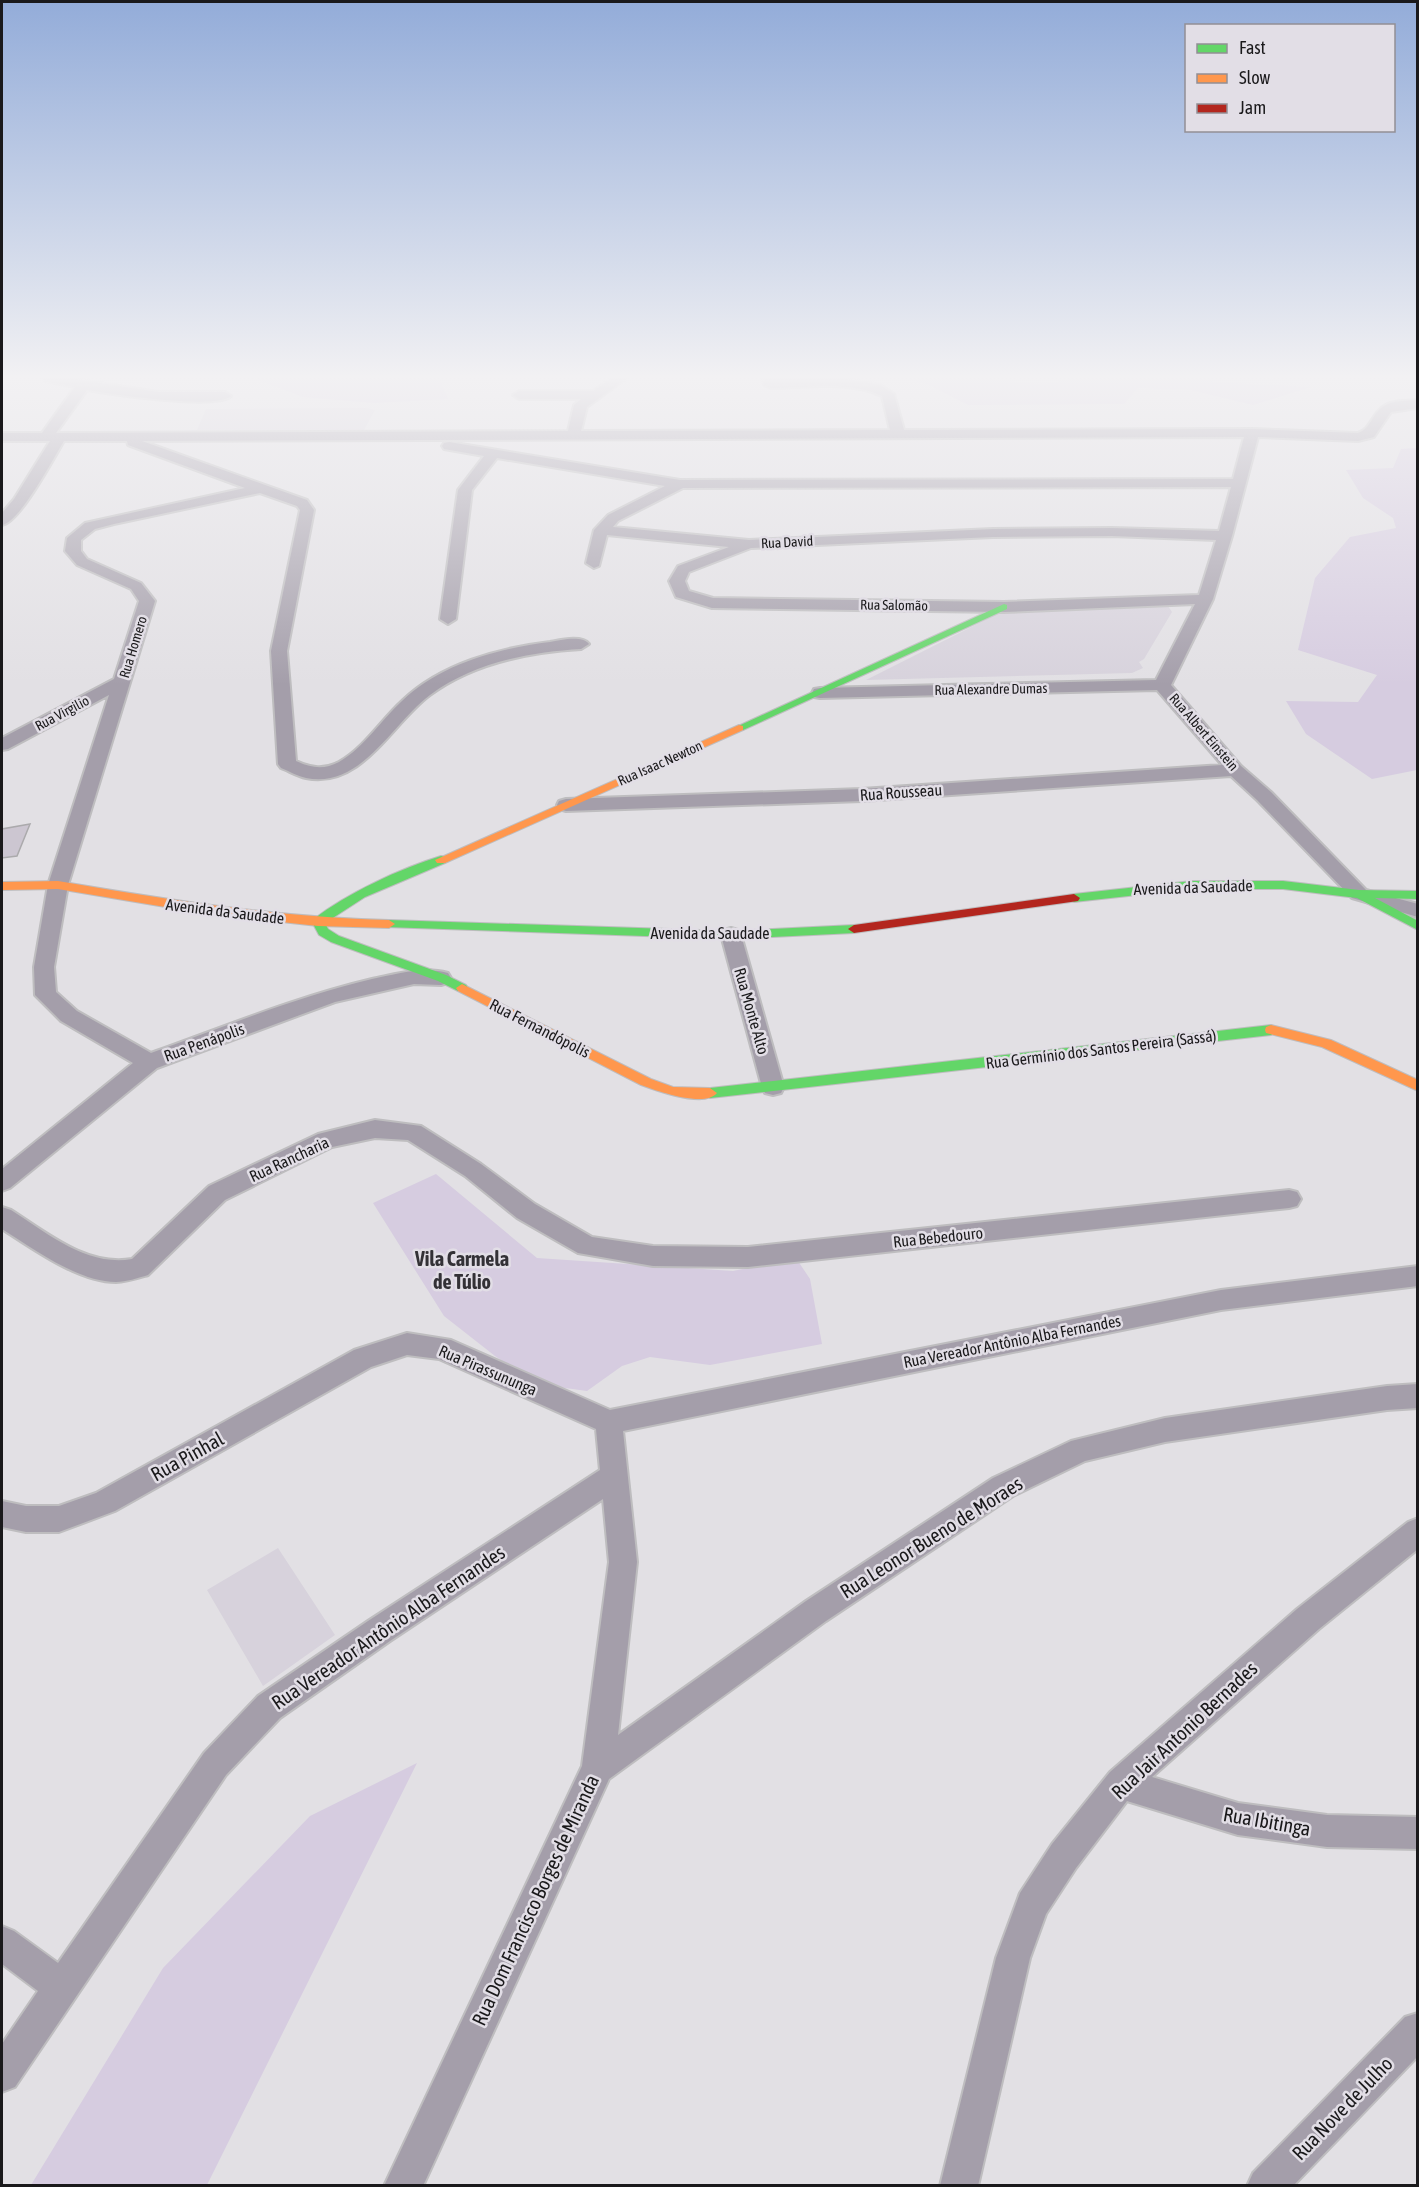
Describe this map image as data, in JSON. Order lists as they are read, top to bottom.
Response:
{
  "streets": {
    "street": [
      "Rua David",
      "Rua Salomão",
      "Rua Homero",
      "Rua Alexandre Dumas",
      "Rua Virgilio",
      "Rua Albert Einstein",
      "Rua Isaac Newton",
      "Rua Rousseau",
      "Avenida da Saudade",
      "Rua Monte Alto",
      "Rua Fernandópolis",
      "Rua Penápolis",
      "Rua Germínio dos Santos Pereira (Sassá)",
      "Rua Rancharia",
      "Rua Bebedouro",
      "Rua Vereador Antônio Alba Fernandes",
      "Rua Pirassununga",
      "Rua Pinhal",
      "Rua Leonor Bueno de Moraes",
      "Rua Jair Antonio Bernades",
      "Rua Ibitinga",
      "Rua Dom Francisco Borges de Miranda",
      "Rua Nove de Julho"
    ]
  },
  "crossings": [
    ["Rua David", "Rua Salomão"],
    ["Rua David", "Rua Albert Einstein"],
    ["Rua Salomão", "Rua Albert Einstein"],
    ["Rua Salomão", "Rua Isaac Newton"],
    ["Rua Homero", "Rua Virgilio"],
    ["Rua Homero", "Avenida da Saudade"],
    ["Rua Homero", "Rua Penápolis"],
    ["Rua Alexandre Dumas", "Rua Albert Einstein"],
    ["Rua Alexandre Dumas", "Rua Isaac Newton"],
    ["Rua Albert Einstein", "Rua Rousseau"],
    ["Rua Albert Einstein", "Avenida da Saudade"],
    ["Rua Isaac Newton", "Rua Rousseau"],
    ["Rua Isaac Newton", "Avenida da Saudade"],
    ["Rua Isaac Newton", "Rua Fernandópolis"],
    ["Avenida da Saudade", "Rua Monte Alto"],
    ["Avenida da Saudade", "Rua Fernandópolis"],
    ["Rua Monte Alto", "Rua Fernandópolis"],
    ["Rua Monte Alto", "Rua Germínio dos Santos Pereira (Sassá)"],
    ["Rua Fernandópolis", "Rua Penápolis"],
    ["Rua Fernandópolis", "Rua Germínio dos Santos Pereira (Sassá)"],
    ["Rua Rancharia", "Rua Bebedouro"],
    ["Rua Vereador Antônio Alba Fernandes", "Rua Pirassununga"],
    ["Rua Vereador Antônio Alba Fernandes", "Rua Dom Francisco Borges de Miranda"],
    ["Rua Pirassununga", "Rua Pinhal"],
    ["Rua Pirassununga", "Rua Dom Francisco Borges de Miranda"],
    ["Rua Leonor Bueno de Moraes", "Rua Dom Francisco Borges de Miranda"],
    ["Rua Jair Antonio Bernades", "Rua Ibitinga"]
  ],
  "districts": ["Vila Carmela de Túlio"],
  "legend": ["Fast", "Slow", "Jam"]
}
